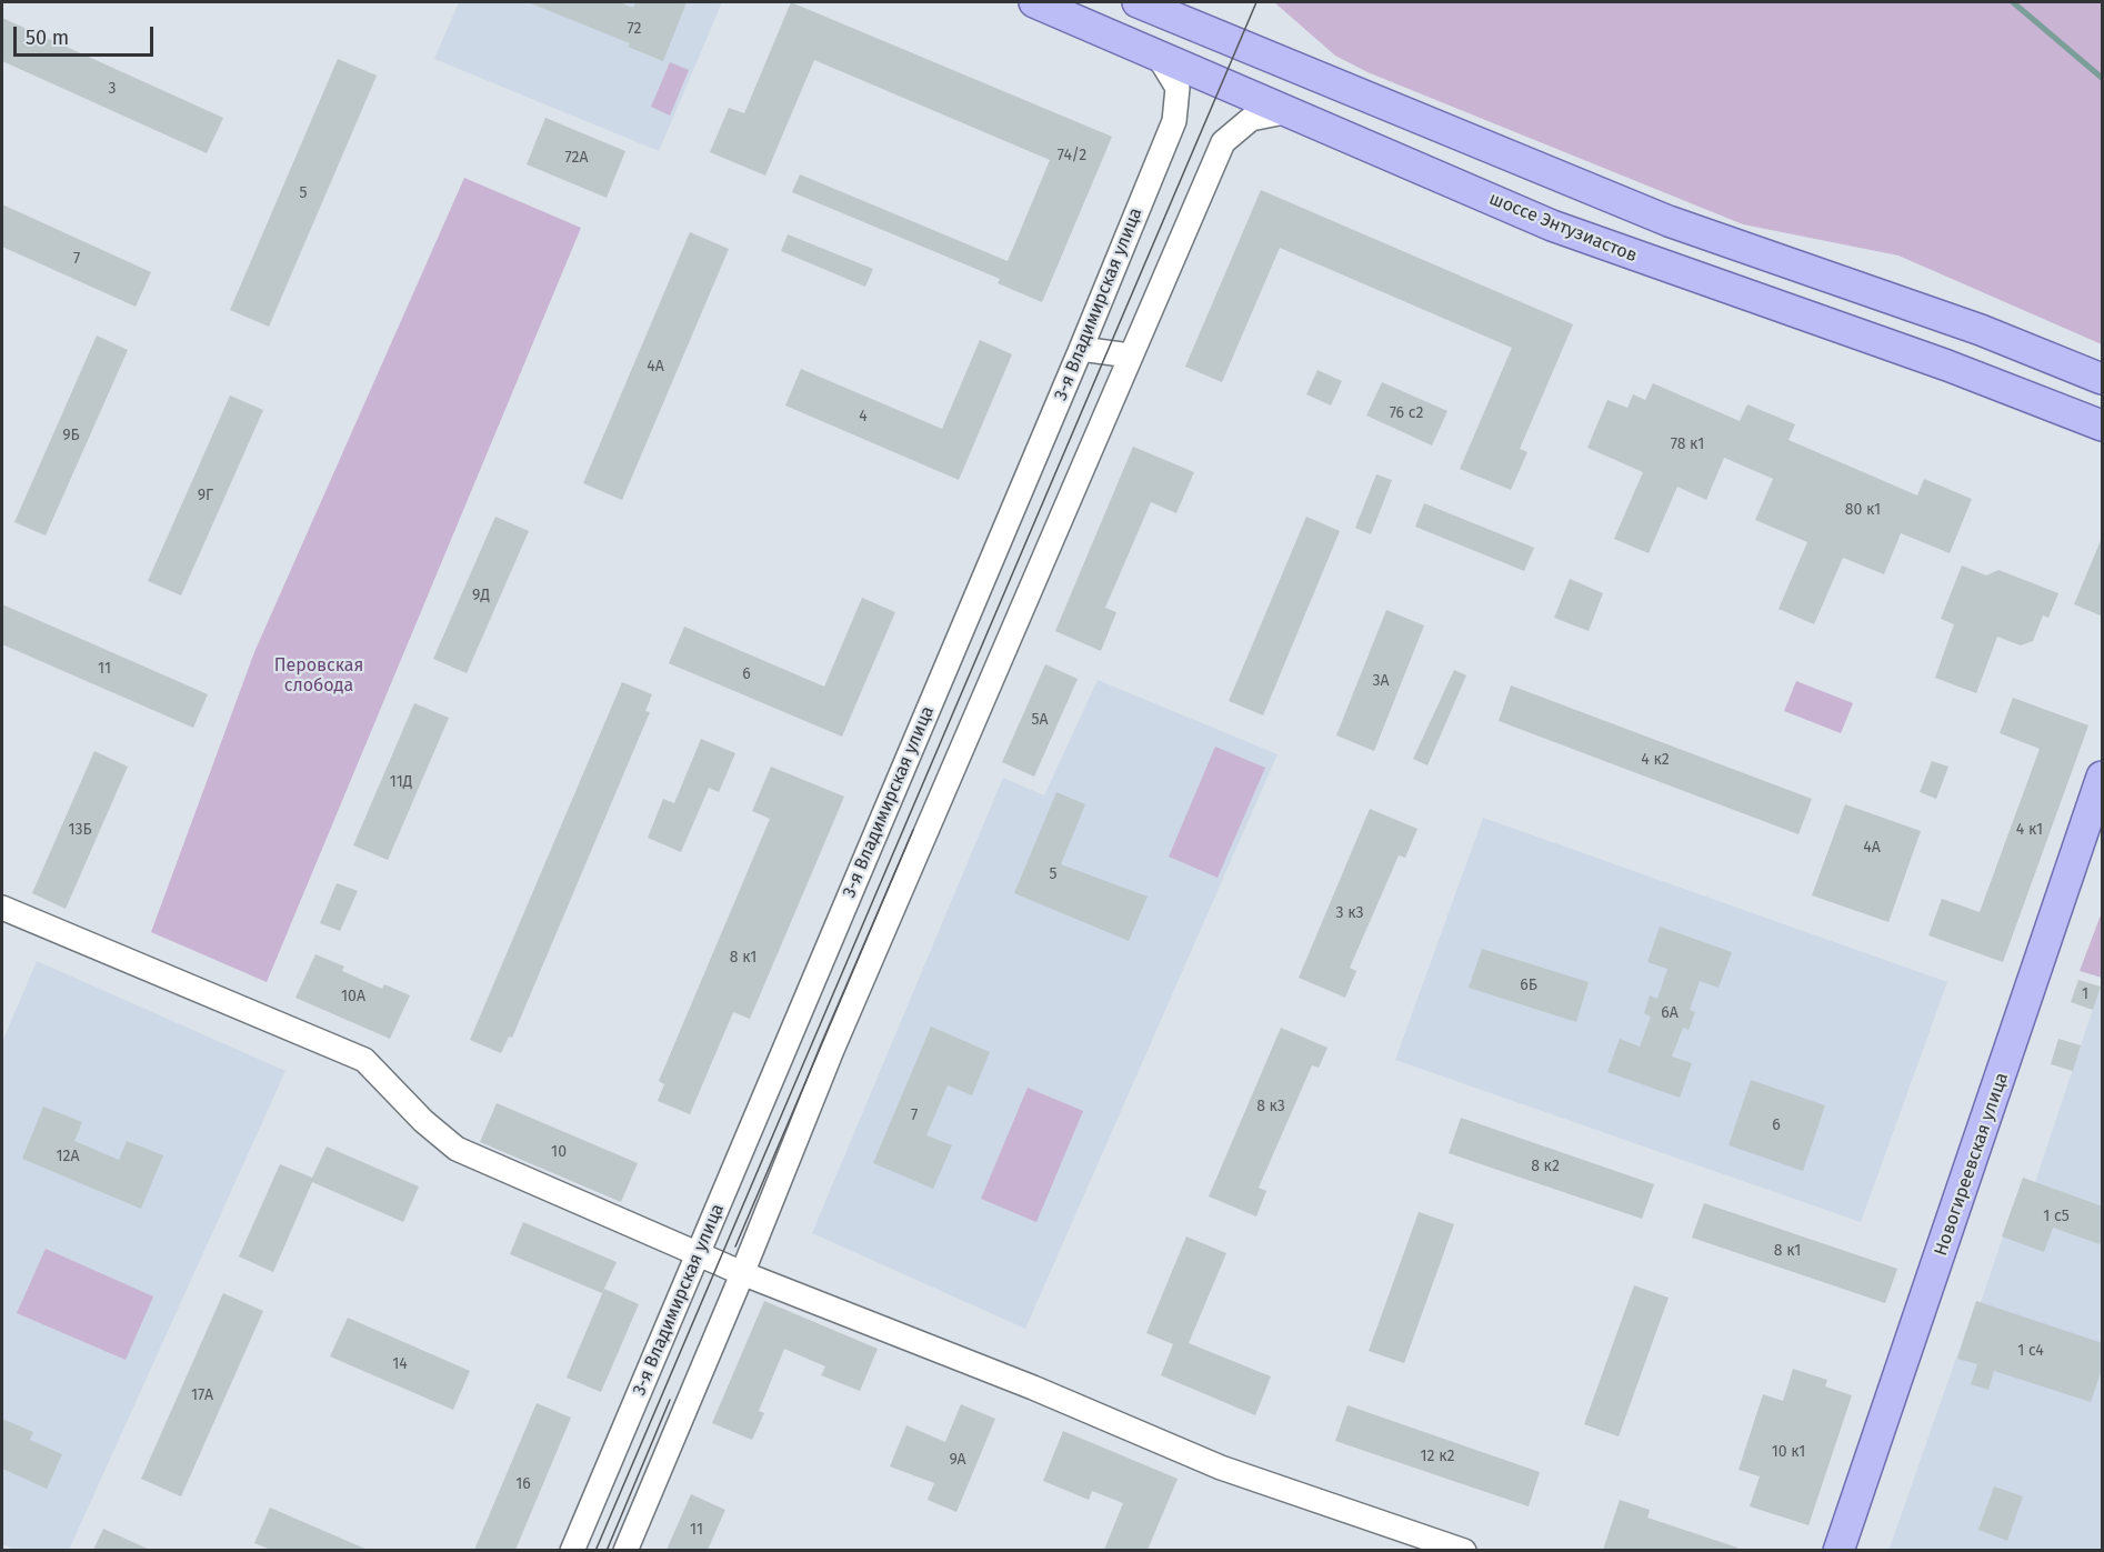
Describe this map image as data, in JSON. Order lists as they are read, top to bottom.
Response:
{
  "streets": {
    "main road": ["шоссе Энтузиастов", "Новогиреевская улица"],
    "street": ["3-я Владимирская улица"]
  },
  "crossings": [
    ["шоссе Энтузиастов", "3-я Владимирская улица"]
  ],
  "parks": ["Перовская слобода"],
  "house_numbers": [
    "72",
    "3",
    "74/2",
    "72А",
    "5",
    "7",
    "4А",
    "76 с2",
    "4",
    "9Б",
    "78 к1",
    "9Г",
    "80 к1",
    "9Д",
    "11",
    "6",
    "3А",
    "5А",
    "4 к2",
    "11Д",
    "13Б",
    "4 к1",
    "4А",
    "5",
    "3 к3",
    "8 к1",
    "6Б",
    "1",
    "10А",
    "6А",
    "8 к3",
    "7",
    "6",
    "10",
    "12А",
    "8 к2",
    "1 с5",
    "8 к1",
    "1 с4",
    "14",
    "17А",
    "10 к1",
    "12 к2",
    "9А",
    "16",
    "11"
  ],
  "scale_bar": "50 m"
}
